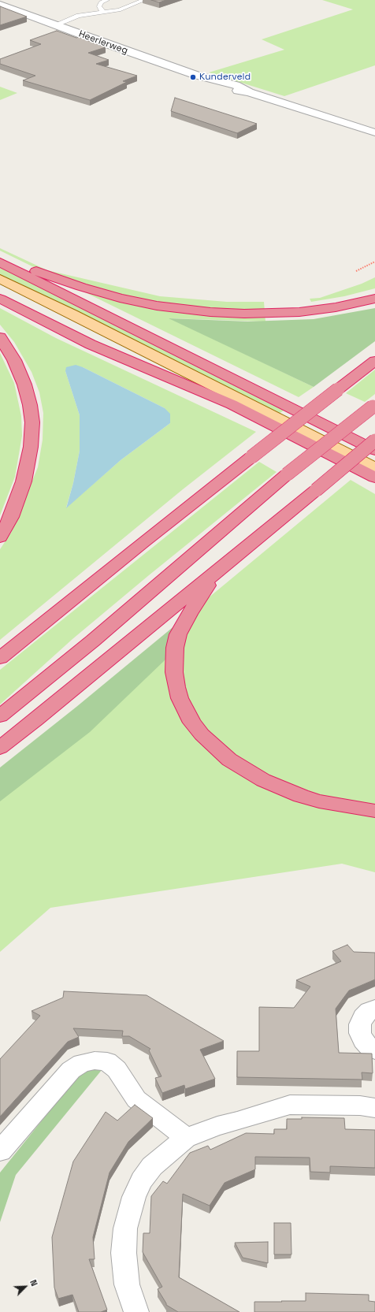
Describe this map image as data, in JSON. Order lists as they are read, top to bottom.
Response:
{
  "streets": {
    "street": ["Heerlerweg"]
  },
  "places": ["Kunderveld"],
  "north": "top right"
}
